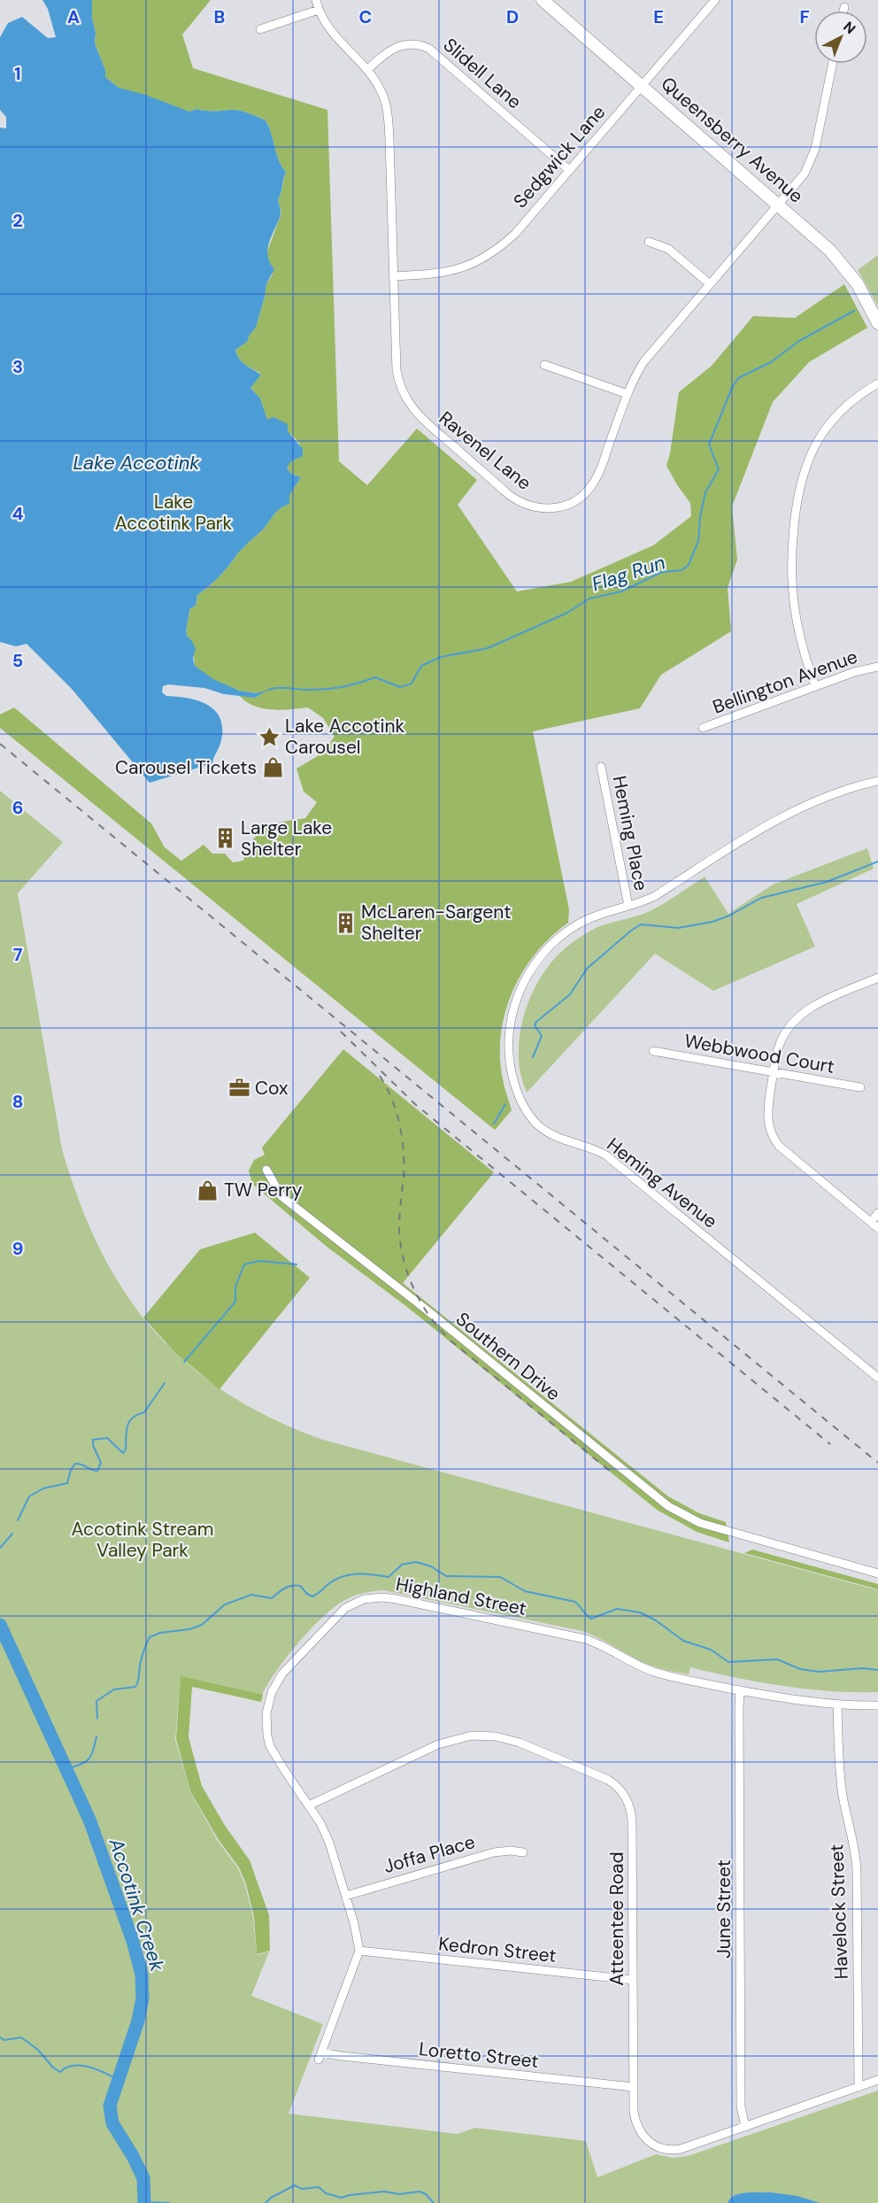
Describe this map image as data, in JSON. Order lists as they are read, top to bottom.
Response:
{
  "streets": {
    "street": [
      "Slidell Lane",
      "Queensberry Avenue",
      "Sedgwick Lane",
      "Ravenel Lane",
      "Bellington Avenue",
      "Heming Place",
      "Webbwood Court",
      "Heming Avenue",
      "Southern Drive",
      "Highland Street",
      "Joffa Place",
      "June Street",
      "Havelock Street",
      "Atteentee Road",
      "Kedron Street",
      "Loretto Street"
    ]
  },
  "crossings": [
    ["Slidell Lane", "Sedgwick Lane"],
    ["Slidell Lane", "Ravenel Lane"],
    ["Queensberry Avenue", "Sedgwick Lane"],
    ["Queensberry Avenue", "Ravenel Lane"],
    ["Sedgwick Lane", "Ravenel Lane"],
    ["Heming Place", "Heming Avenue"],
    ["Highland Street", "Joffa Place"],
    ["Highland Street", "June Street"],
    ["Highland Street", "Havelock Street"],
    ["Highland Street", "Atteentee Road"],
    ["Highland Street", "Kedron Street"],
    ["Highland Street", "Loretto Street"],
    ["June Street", "Atteentee Road"],
    ["Havelock Street", "Atteentee Road"],
    ["Atteentee Road", "Kedron Street"],
    ["Atteentee Road", "Loretto Street"],
    ["Kedron Street", "Loretto Street"]
  ],
  "water": ["Lake Accotink", "Flag Run", "Accotink Creek"],
  "parks": ["Lake Accotink Park", "Accotink Stream Valley Park"],
  "places": {
    "place": ["Lake Accotink Carousel"],
    "shop": ["Carousel Tickets", "TW Perry"],
    "building": ["Large Lake Shelter", "McLaren-Sargent Shelter"],
    "office": ["Cox"]
  },
  "north": "top right",
  "grid": {
    "columns": [
      "A",
      "B",
      "C",
      "D",
      "E",
      "F"
    ],
    "rows": [
      "1",
      "2",
      "3",
      "4",
      "5",
      "6",
      "7",
      "8",
      "9"
    ]
  }
}
